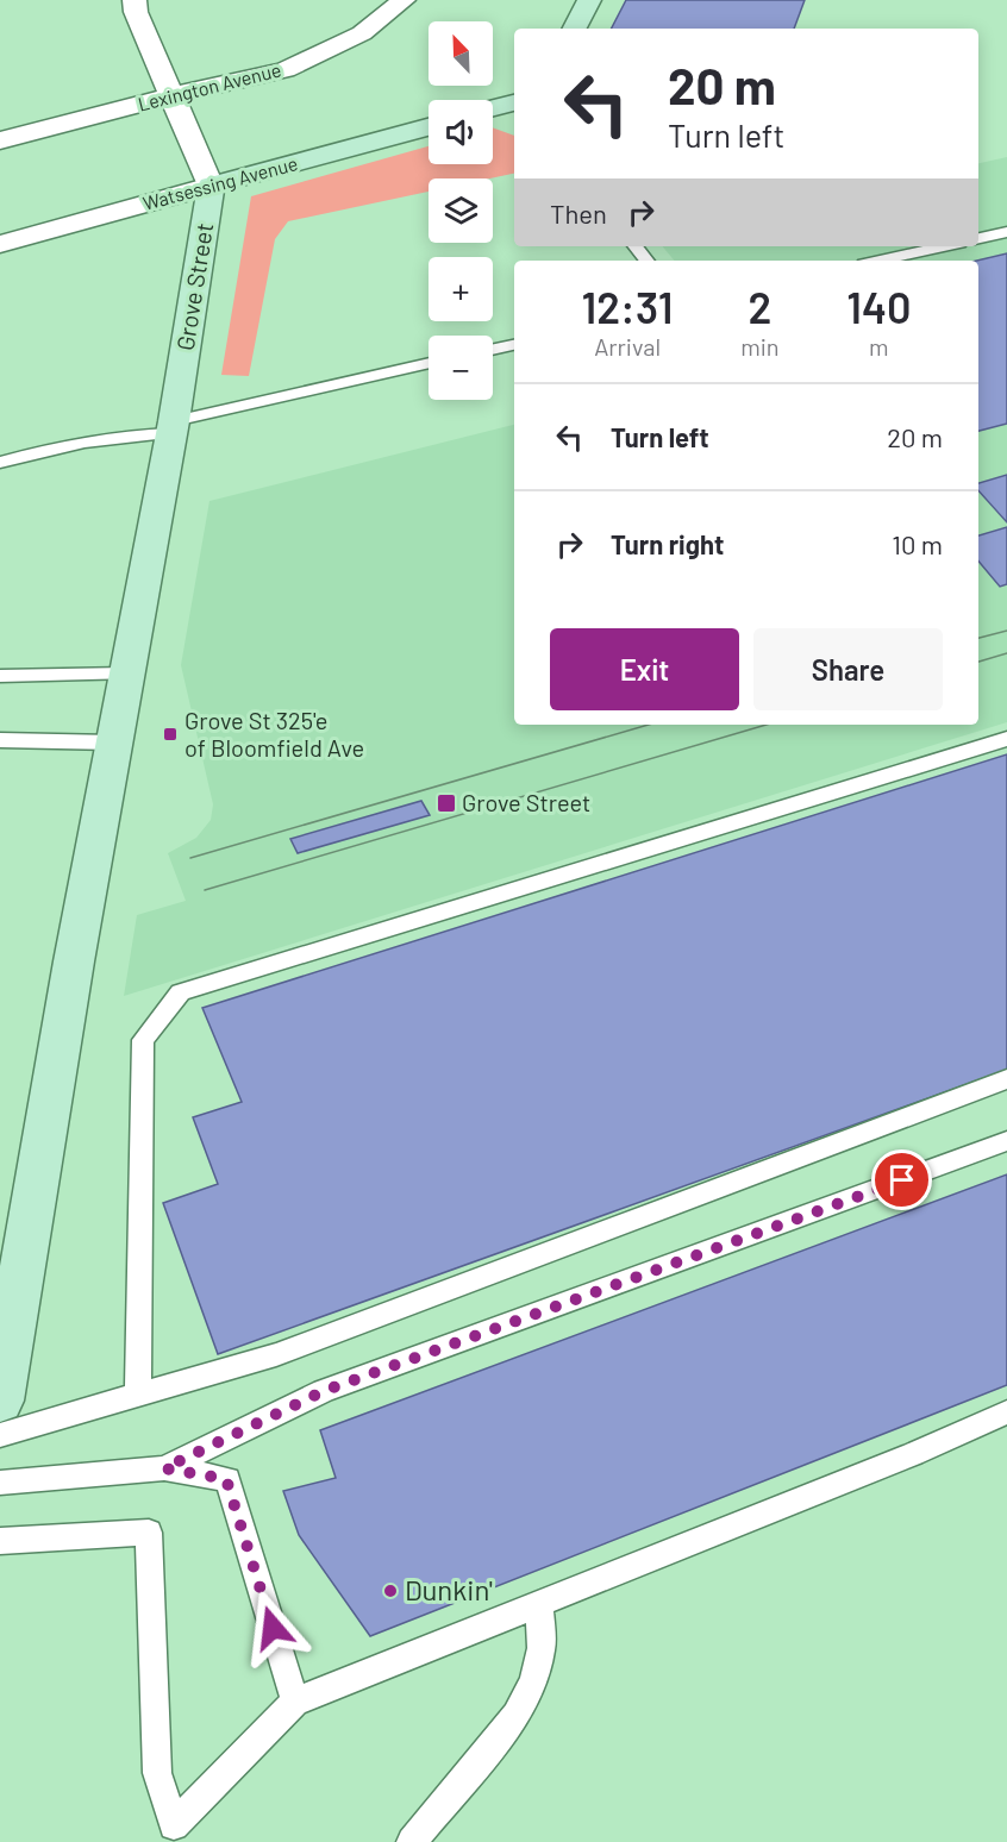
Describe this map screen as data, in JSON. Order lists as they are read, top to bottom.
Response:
{
  "streets": {
    "main road": ["Watsessing Avenue", "Grove Street"],
    "street": ["Lexington Avenue"]
  },
  "crossings": [
    ["Watsessing Avenue", "Grove Street"]
  ],
  "places": {
    "transit": ["Grove St 325'e of Bloomfield Ave", "Grove Street"],
    "other": ["Dunkin'"]
  },
  "north": "top left",
  "page": {
    "map_buttons": ["+", "−"],
    "turn": ["20 m", "Turn left"],
    "then": "Then",
    "eta": [
      "12:31",
      "Arrival",
      "2",
      "min",
      "140",
      "m"
    ],
    "list": [
      {
        "name": "Turn left",
        "value": "20 m"
      },
      {
        "name": "Turn right",
        "value": "10 m"
      }
    ],
    "buttons": ["Exit", "Share"]
  }
}
